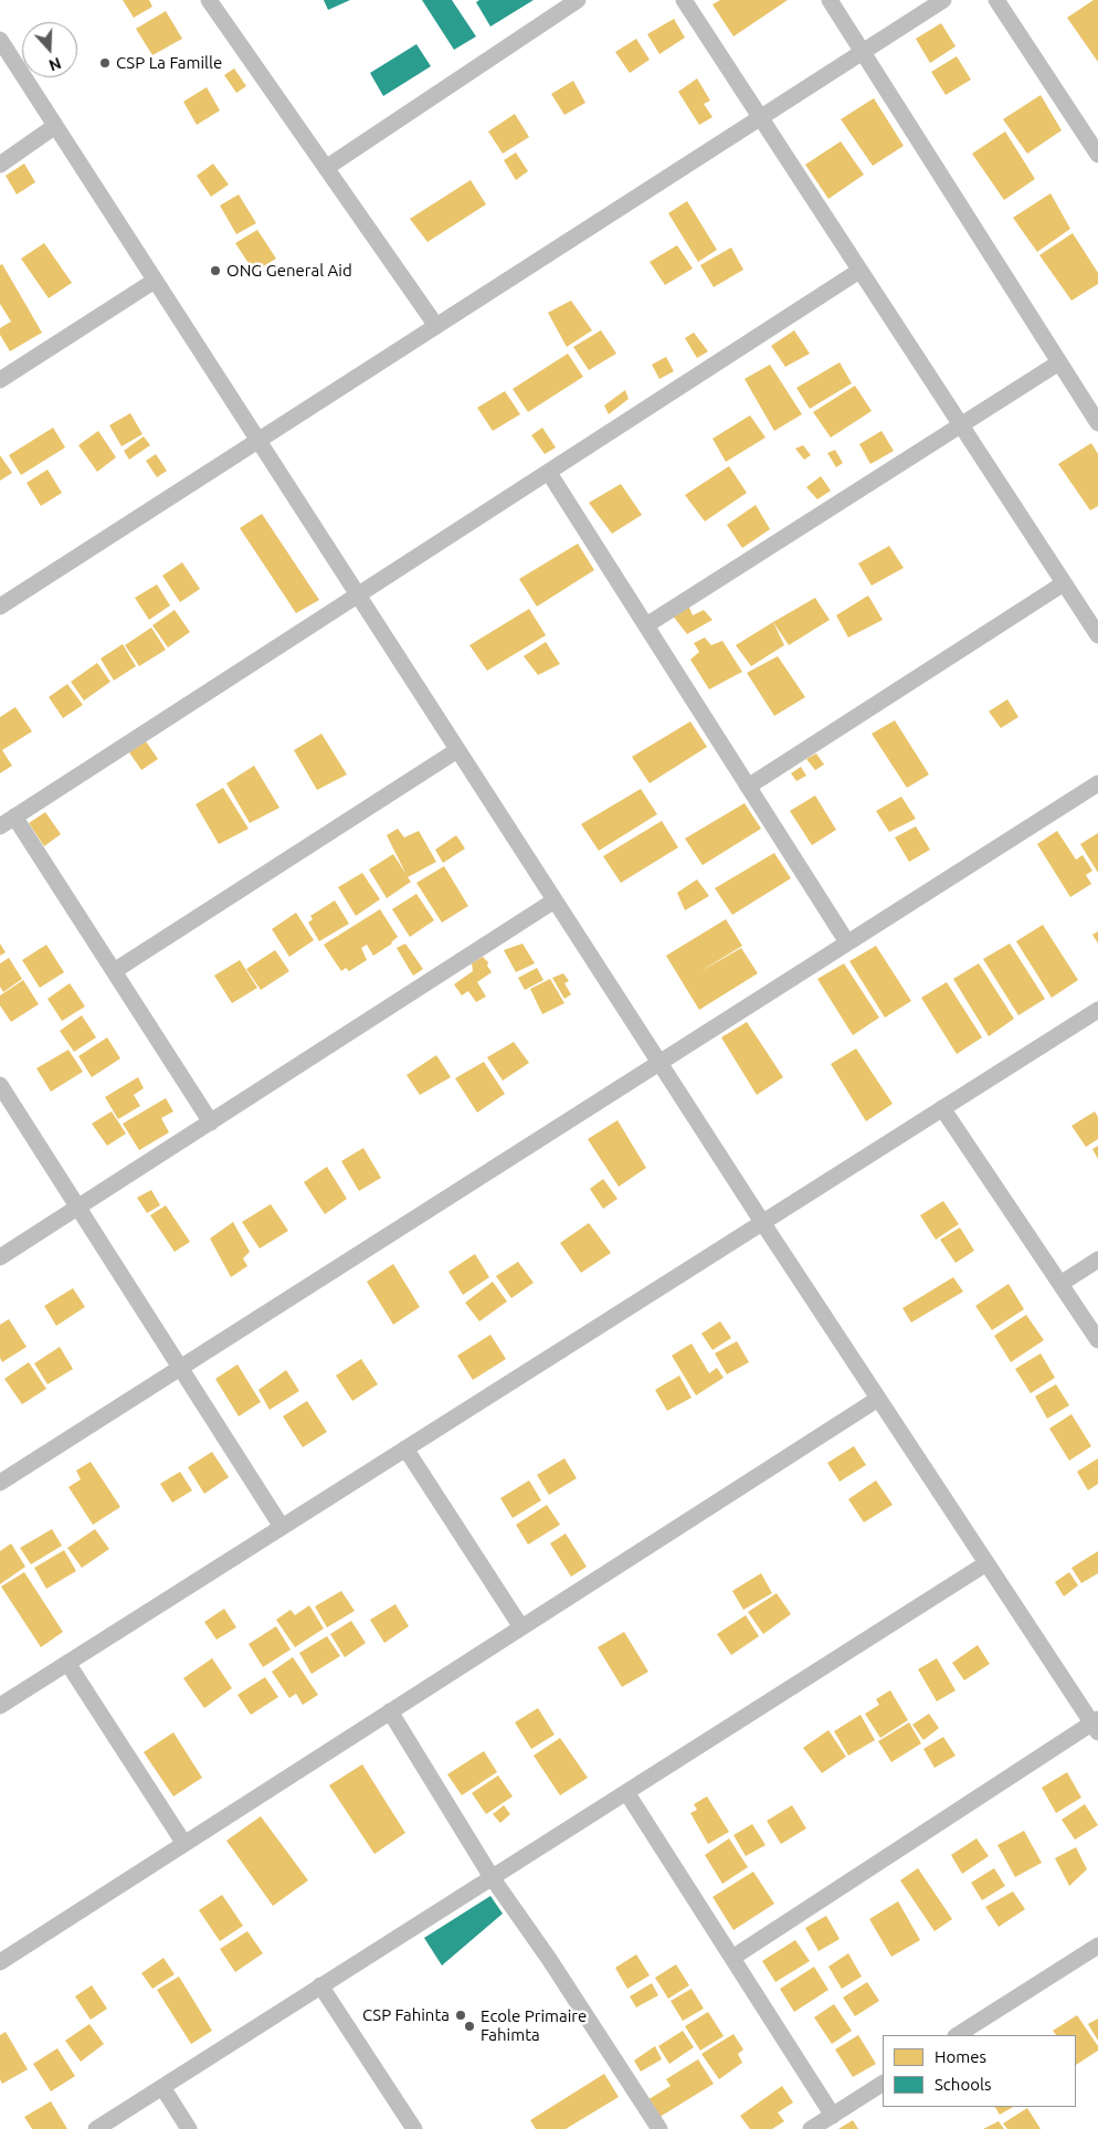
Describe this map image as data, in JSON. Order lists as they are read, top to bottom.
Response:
{
  "places": [
    "CSP La Famille",
    "ONG General Aid",
    "CSP Fahinta",
    "Ecole Primaire Fahimta"
  ],
  "legend": ["Homes", "Schools"],
  "north": "bottom"
}
